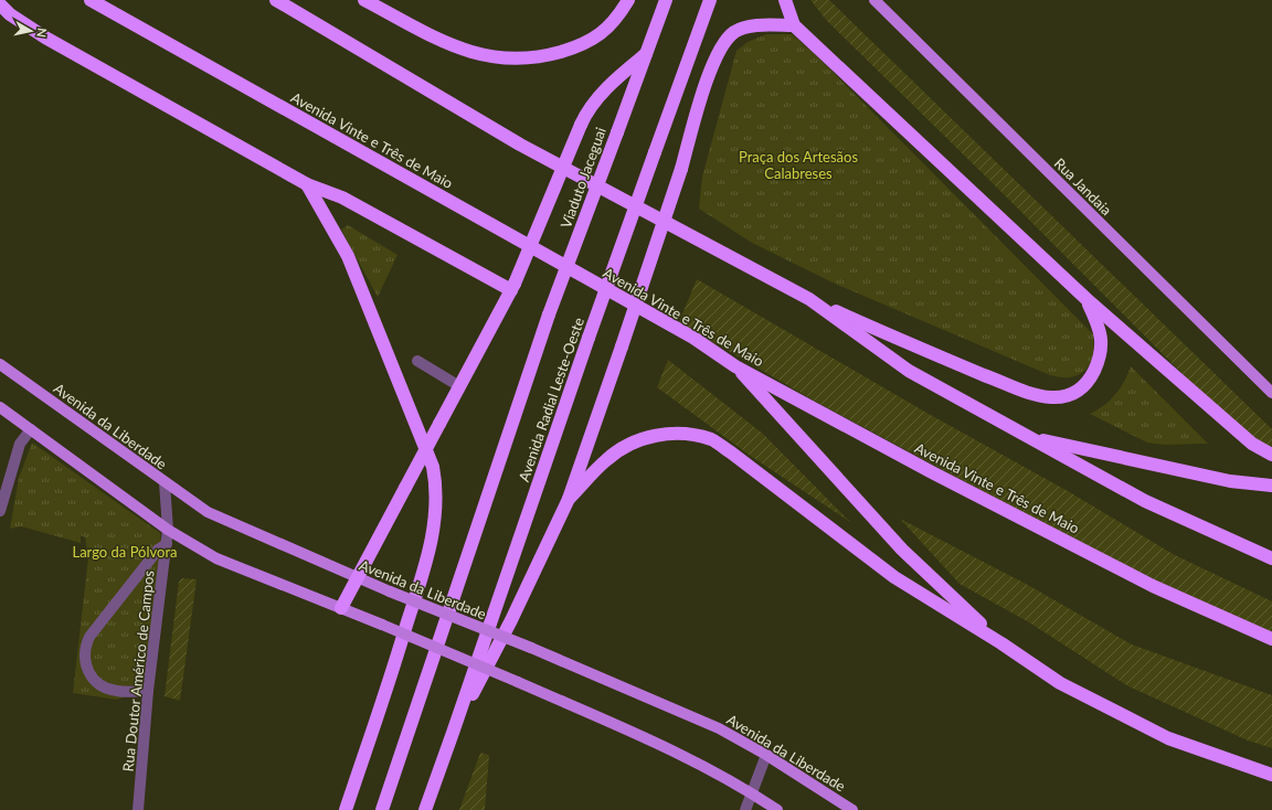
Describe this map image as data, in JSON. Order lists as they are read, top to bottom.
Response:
{
  "streets": {
    "highway": ["Avenida Vinte e Três de Maio", "Viaduto Jaceguai", "Avenida Radial Leste-Oeste"],
    "main road": ["Rua Jandaia", "Avenida da Liberdade"],
    "street": ["Rua Doutor Américo de Campos"]
  },
  "crossings": [
    ["Viaduto Jaceguai", "Avenida Radial Leste-Oeste"],
    ["Avenida da Liberdade", "Rua Doutor Américo de Campos"]
  ],
  "parks": ["Praça dos Artesãos Calabreses", "Largo da Pólvora"],
  "north": "right"
}
